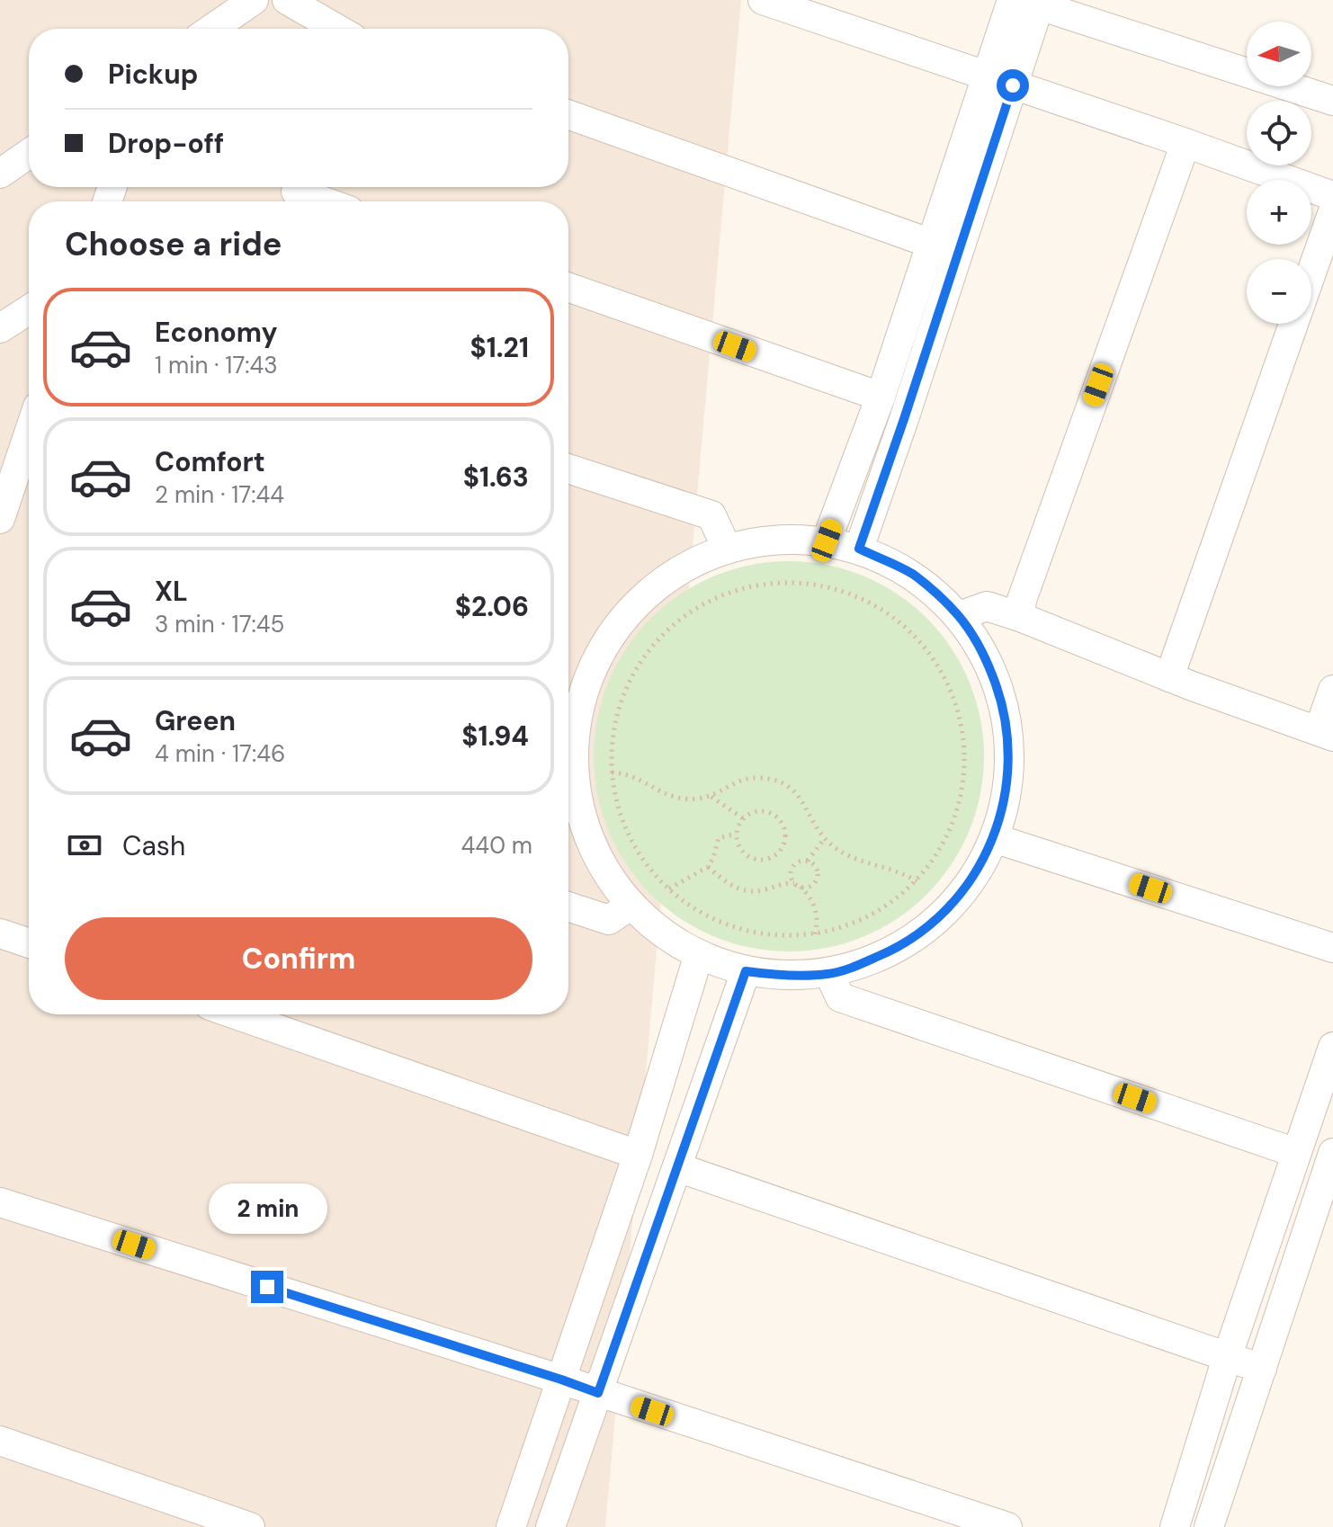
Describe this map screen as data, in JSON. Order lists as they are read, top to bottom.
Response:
{
  "north": "left",
  "page": {
    "map_buttons": ["+", "−"],
    "banner": ["Pickup", "Drop-off"],
    "heading": "Choose a ride",
    "list": [
      {
        "name": "Economy",
        "note": "1 min · 17:43",
        "value": "$1.21"
      },
      {
        "name": "Comfort",
        "note": "2 min · 17:44",
        "value": "$1.63"
      },
      {
        "name": "XL",
        "note": "3 min · 17:45",
        "value": "$2.06"
      },
      {
        "name": "Green",
        "note": "4 min · 17:46",
        "value": "$1.94"
      }
    ],
    "pay": ["Cash", "440 m"],
    "buttons": "Confirm",
    "bubble": "2 min"
  }
}
